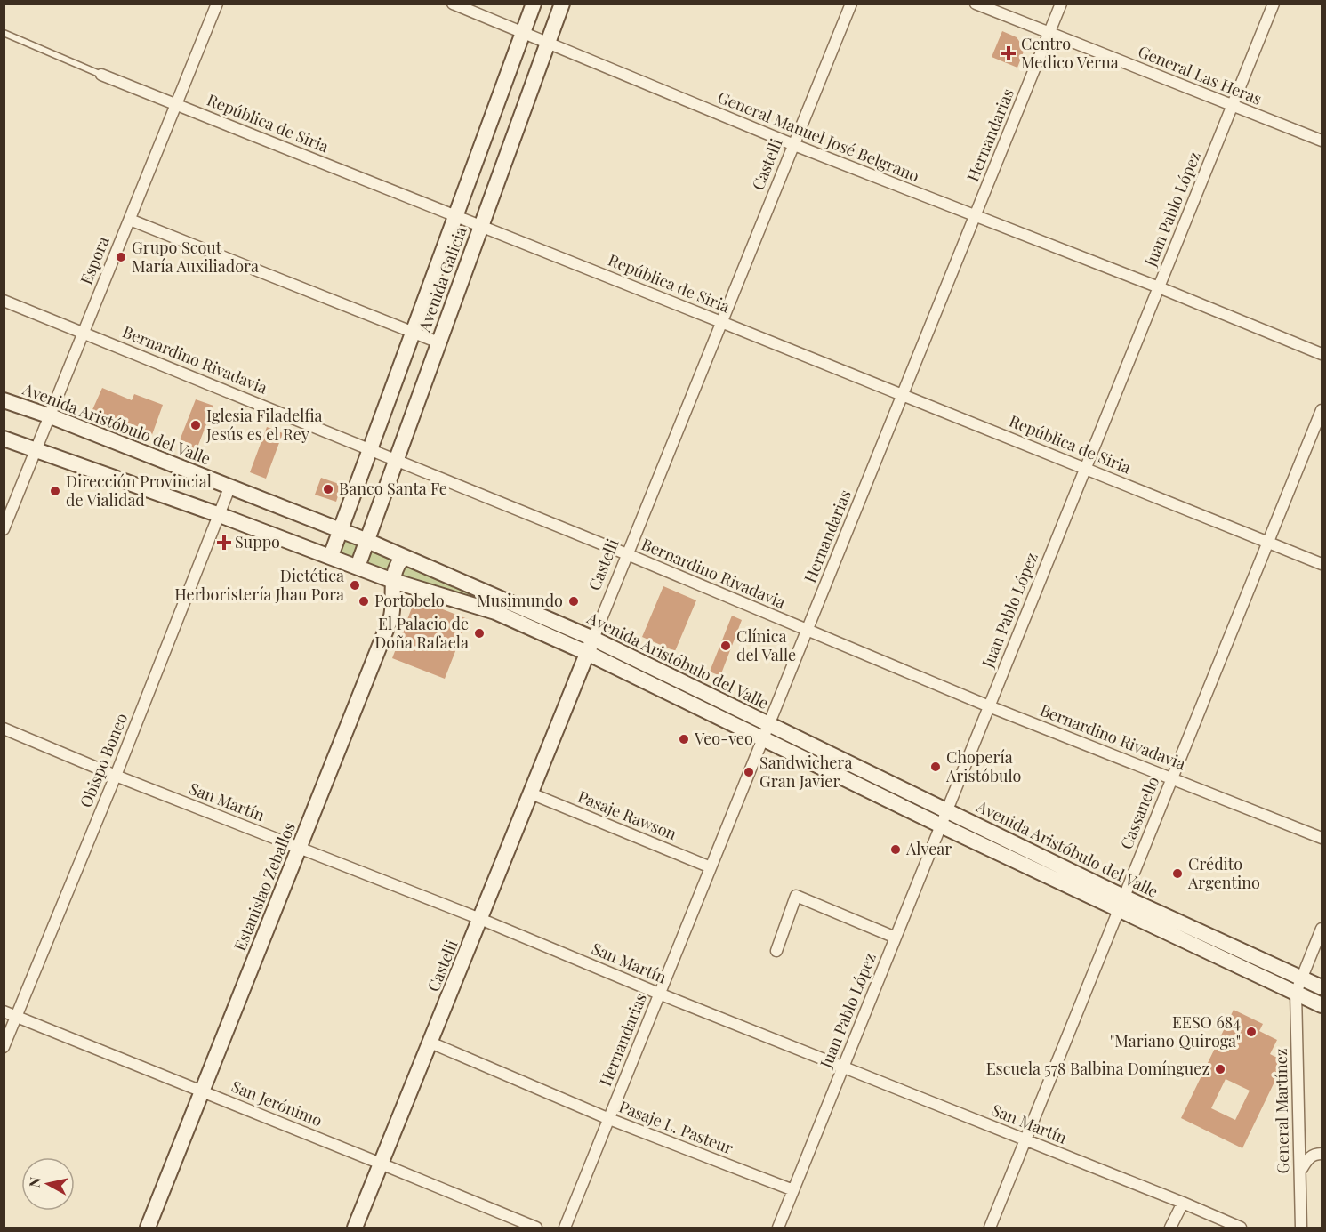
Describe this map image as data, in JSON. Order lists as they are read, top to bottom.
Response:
{
  "streets": {
    "main road": [
      "Castelli",
      "Avenida Galicia",
      "Avenida Aristóbulo del Valle",
      "Estanislao Zeballos"
    ],
    "street": [
      "General Las Heras",
      "República de Siria",
      "Hernandarias",
      "General Manuel José Belgrano",
      "Juan Pablo López",
      "Espora",
      "Bernardino Rivadavia",
      "Obispo Boneo",
      "San Martín",
      "Cassanello",
      "Pasaje Rawson",
      "San Jerónimo",
      "General Martínez",
      "Pasaje L. Pasteur"
    ]
  },
  "crossings": [
    ["General Las Heras", "Hernandarias"],
    ["General Las Heras", "Juan Pablo López"],
    ["República de Siria", "Hernandarias"],
    ["República de Siria", "Castelli"],
    ["República de Siria", "Juan Pablo López"],
    ["República de Siria", "Espora"],
    ["República de Siria", "Avenida Galicia"],
    ["República de Siria", "Cassanello"],
    ["Hernandarias", "General Manuel José Belgrano"],
    ["Hernandarias", "Bernardino Rivadavia"],
    ["Hernandarias", "Avenida Aristóbulo del Valle"],
    ["Hernandarias", "San Martín"],
    ["Hernandarias", "Pasaje Rawson"],
    ["Hernandarias", "Pasaje L. Pasteur"],
    ["General Manuel José Belgrano", "Castelli"],
    ["General Manuel José Belgrano", "Juan Pablo López"],
    ["General Manuel José Belgrano", "Avenida Galicia"],
    ["Castelli", "Bernardino Rivadavia"],
    ["Castelli", "Avenida Aristóbulo del Valle"],
    ["Castelli", "San Martín"],
    ["Castelli", "Pasaje Rawson"],
    ["Castelli", "San Jerónimo"],
    ["Castelli", "Pasaje L. Pasteur"],
    ["Juan Pablo López", "Bernardino Rivadavia"],
    ["Juan Pablo López", "Avenida Aristóbulo del Valle"],
    ["Juan Pablo López", "San Martín"],
    ["Juan Pablo López", "Pasaje L. Pasteur"],
    ["Espora", "Bernardino Rivadavia"],
    ["Espora", "Avenida Aristóbulo del Valle"],
    ["Avenida Galicia", "Bernardino Rivadavia"],
    ["Avenida Galicia", "Avenida Aristóbulo del Valle"],
    ["Bernardino Rivadavia", "Cassanello"],
    ["Avenida Aristóbulo del Valle", "Obispo Boneo"],
    ["Avenida Aristóbulo del Valle", "Cassanello"],
    ["Avenida Aristóbulo del Valle", "Estanislao Zeballos"],
    ["Avenida Aristóbulo del Valle", "General Martínez"],
    ["Obispo Boneo", "San Martín"],
    ["Obispo Boneo", "San Jerónimo"],
    ["San Martín", "Cassanello"],
    ["San Martín", "Estanislao Zeballos"],
    ["Estanislao Zeballos", "San Jerónimo"]
  ],
  "places": {
    "health": ["Centro Medico Verna", "Suppo"],
    "other": [
      "Grupo Scout María Auxiliadora",
      "Iglesia Filadelfia Jesús es el Rey",
      "Banco Santa Fe",
      "Dirección Provincial de Vialidad",
      "Dietética Herboristería Jhau Pora",
      "Portobelo",
      "Musimundo",
      "El Palacio de Doña Rafaela",
      "Clínica del Valle",
      "Veo-veo",
      "Chopería Aristóbulo",
      "Sandwichera Gran Javier",
      "Alvear",
      "Crédito Argentino",
      "EESO 684 \"Mariano Quiroga\"",
      "Escuela 578 Balbina Domínguez"
    ]
  },
  "north": "left"
}
